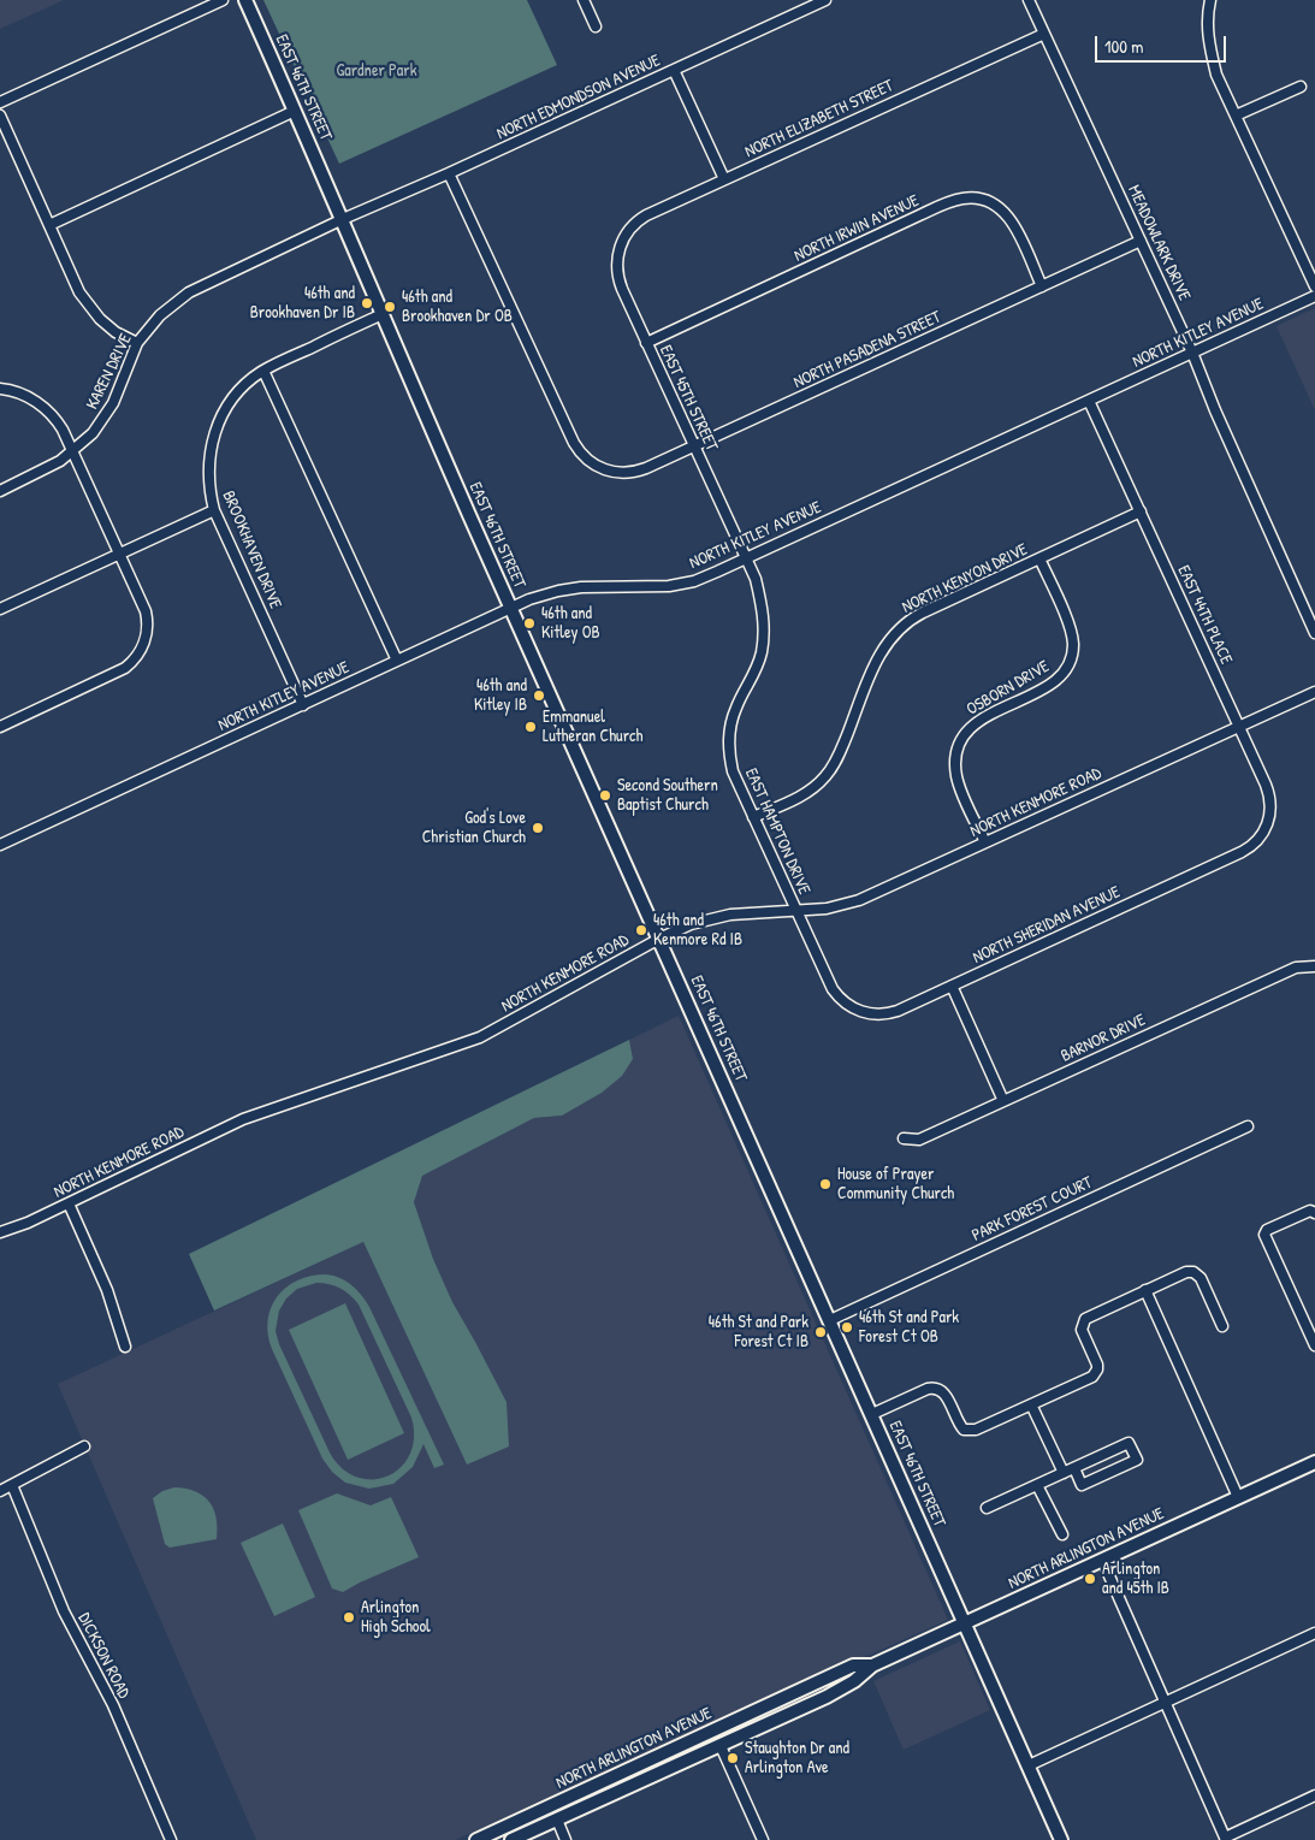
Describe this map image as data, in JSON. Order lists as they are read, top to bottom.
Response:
{
  "streets": {
    "main road": ["EAST 46TH STREET", "NORTH ARLINGTON AVENUE"],
    "street": [
      "NORTH EDMONDSON AVENUE",
      "NORTH ELIZABETH STREET",
      "NORTH IRWIN AVENUE",
      "MEADOWLARK DRIVE",
      "NORTH KITLEY AVENUE",
      "NORTH PASADENA STREET",
      "KAREN DRIVE",
      "EAST 45TH STREET",
      "BROOKHAVEN DRIVE",
      "NORTH KENYON DRIVE",
      "EAST 44TH PLACE",
      "OSBORN DRIVE",
      "NORTH KENMORE ROAD",
      "EAST HAMPTON DRIVE",
      "NORTH SHERIDAN AVENUE",
      "BARNOR DRIVE",
      "PARK FOREST COURT",
      "DICKSON ROAD"
    ]
  },
  "crossings": [
    ["EAST 46TH STREET", "NORTH EDMONDSON AVENUE"],
    ["EAST 46TH STREET", "NORTH KITLEY AVENUE"],
    ["EAST 46TH STREET", "KAREN DRIVE"],
    ["EAST 46TH STREET", "BROOKHAVEN DRIVE"],
    ["EAST 46TH STREET", "NORTH KENMORE ROAD"],
    ["EAST 46TH STREET", "PARK FOREST COURT"],
    ["EAST 46TH STREET", "NORTH ARLINGTON AVENUE"],
    ["NORTH EDMONDSON AVENUE", "NORTH PASADENA STREET"],
    ["NORTH EDMONDSON AVENUE", "KAREN DRIVE"],
    ["NORTH ELIZABETH STREET", "MEADOWLARK DRIVE"],
    ["NORTH ELIZABETH STREET", "EAST 45TH STREET"],
    ["NORTH IRWIN AVENUE", "NORTH PASADENA STREET"],
    ["NORTH IRWIN AVENUE", "EAST 45TH STREET"],
    ["MEADOWLARK DRIVE", "NORTH KITLEY AVENUE"],
    ["MEADOWLARK DRIVE", "NORTH PASADENA STREET"],
    ["NORTH KITLEY AVENUE", "EAST 45TH STREET"],
    ["NORTH KITLEY AVENUE", "BROOKHAVEN DRIVE"],
    ["NORTH KITLEY AVENUE", "EAST 44TH PLACE"],
    ["NORTH KITLEY AVENUE", "EAST HAMPTON DRIVE"],
    ["NORTH PASADENA STREET", "EAST 45TH STREET"],
    ["EAST 45TH STREET", "EAST HAMPTON DRIVE"],
    ["NORTH KENYON DRIVE", "EAST 44TH PLACE"],
    ["NORTH KENYON DRIVE", "OSBORN DRIVE"],
    ["NORTH KENYON DRIVE", "EAST HAMPTON DRIVE"],
    ["EAST 44TH PLACE", "NORTH KENMORE ROAD"],
    ["EAST 44TH PLACE", "NORTH SHERIDAN AVENUE"],
    ["OSBORN DRIVE", "NORTH KENMORE ROAD"],
    ["NORTH KENMORE ROAD", "EAST HAMPTON DRIVE"],
    ["EAST HAMPTON DRIVE", "NORTH SHERIDAN AVENUE"]
  ],
  "parks": ["Gardner Park"],
  "places": [
    "46th and Brookhaven Dr IB",
    "46th and Brookhaven Dr OB",
    "46th and Kitley OB",
    "46th and Kitley IB",
    "Emmanuel Lutheran Church",
    "Second Southern Baptist Church",
    "God's Love Christian Church",
    "46th and Kenmore Rd IB",
    "House of Prayer Community Church",
    "46th St and Park Forest Ct OB",
    "46th St and Park Forest Ct IB",
    "Arlington and 45th IB",
    "Arlington High School",
    "Staughton Dr and Arlington Ave"
  ],
  "scale_bar": "100 m"
}
